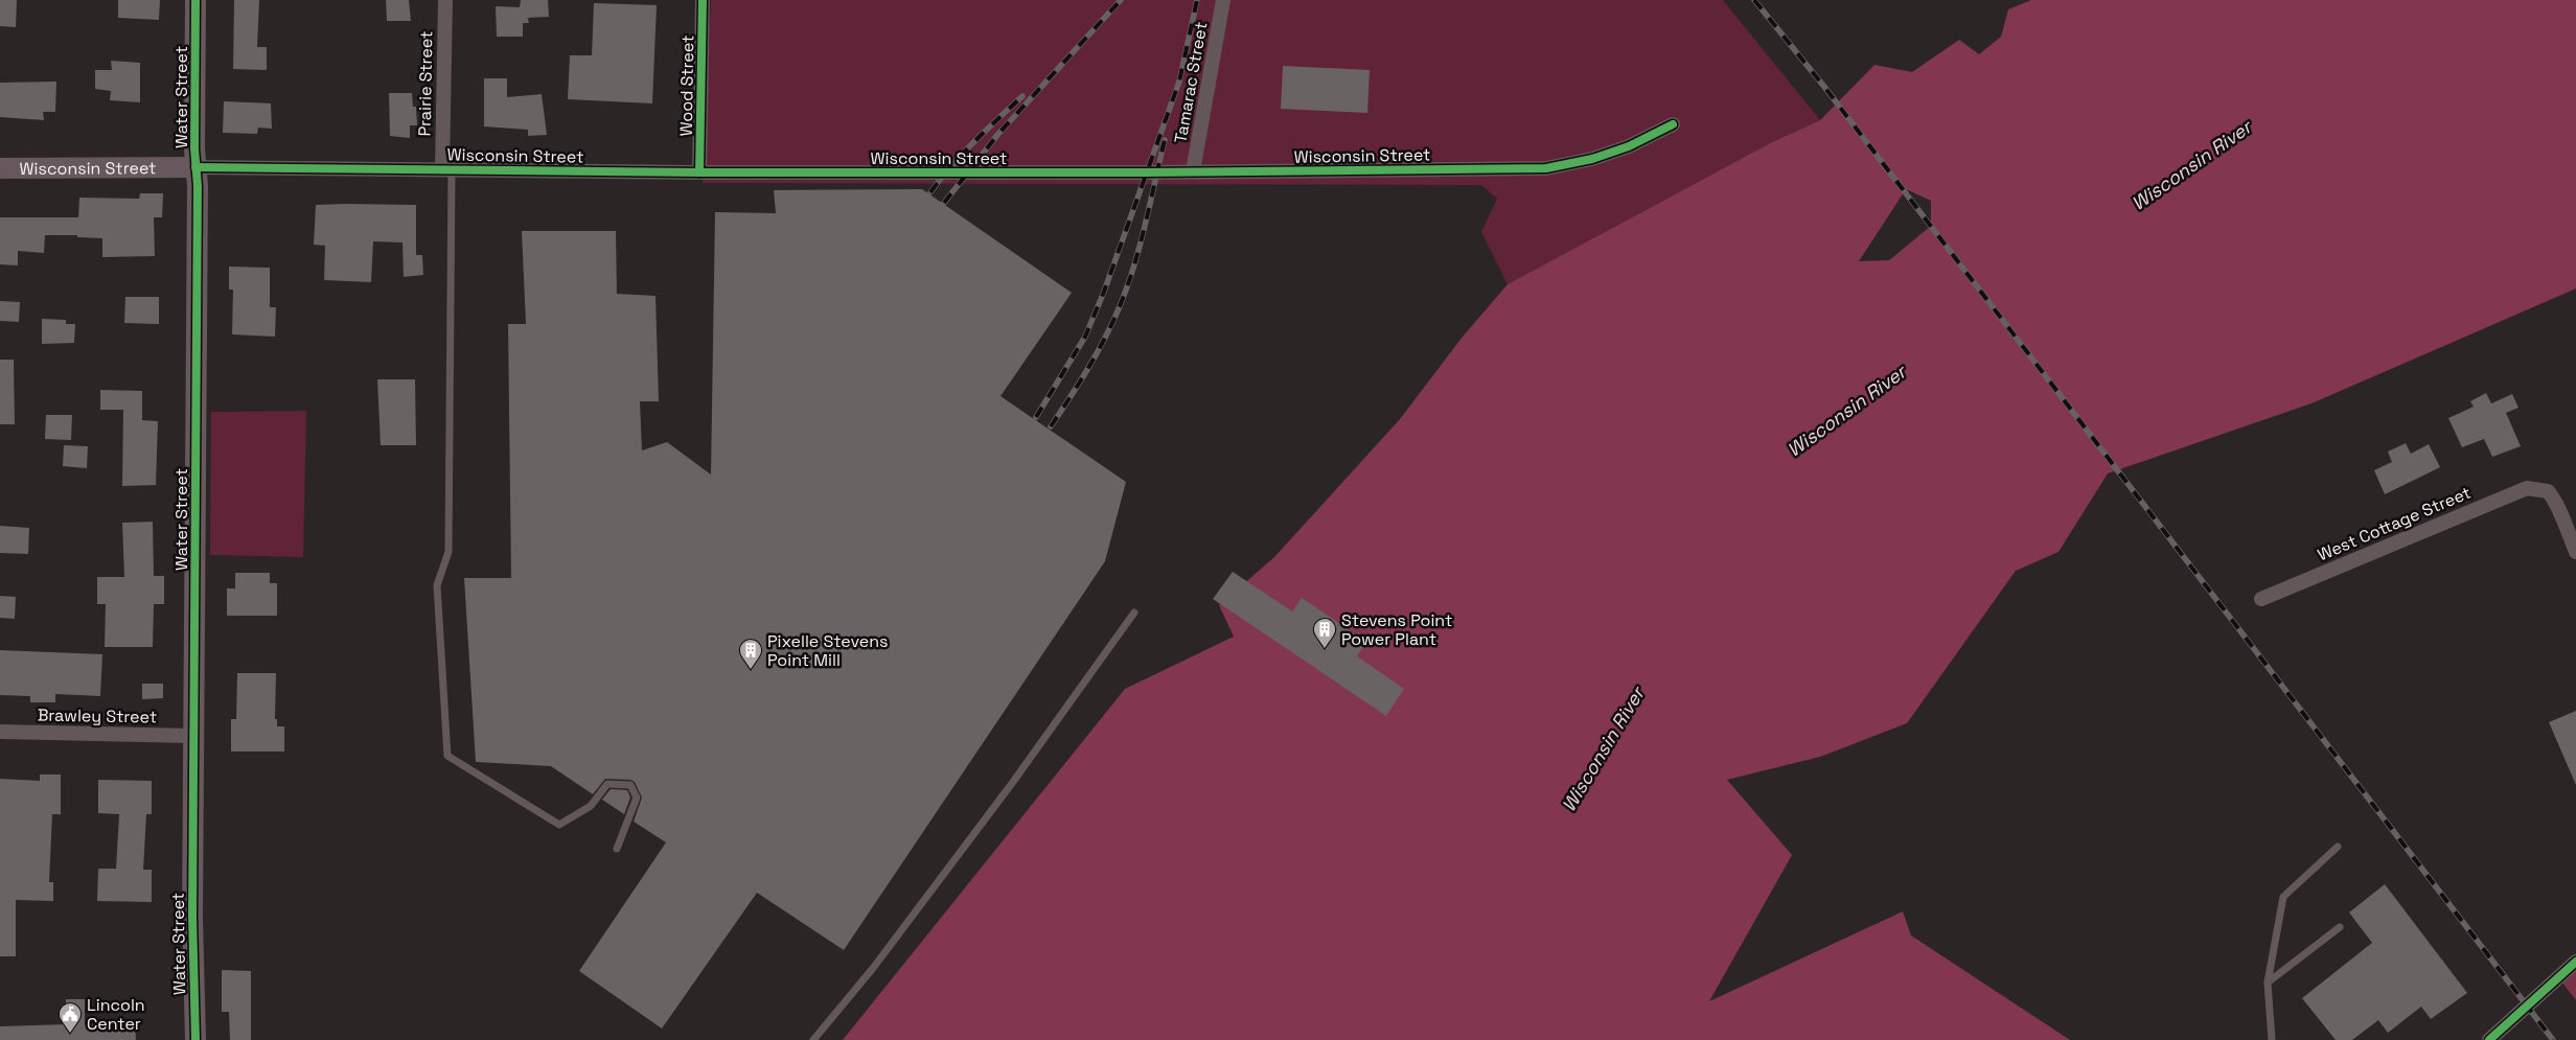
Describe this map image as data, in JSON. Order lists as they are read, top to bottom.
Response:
{
  "streets": {
    "street": [
      "Tamarac Street",
      "Prairie Street",
      "Wood Street",
      "Water Street",
      "Wisconsin Street",
      "West Cottage Street",
      "Brawley Street"
    ]
  },
  "crossings": [
    ["Tamarac Street", "Wisconsin Street"],
    ["Prairie Street", "Wisconsin Street"],
    ["Wood Street", "Wisconsin Street"],
    ["Water Street", "Wisconsin Street"],
    ["Water Street", "Brawley Street"]
  ],
  "water": ["Wisconsin River"],
  "places": {
    "building": ["Stevens Point Power Plant", "Pixelle Stevens Point Mill"],
    "public building": ["Lincoln Center"]
  }
}
